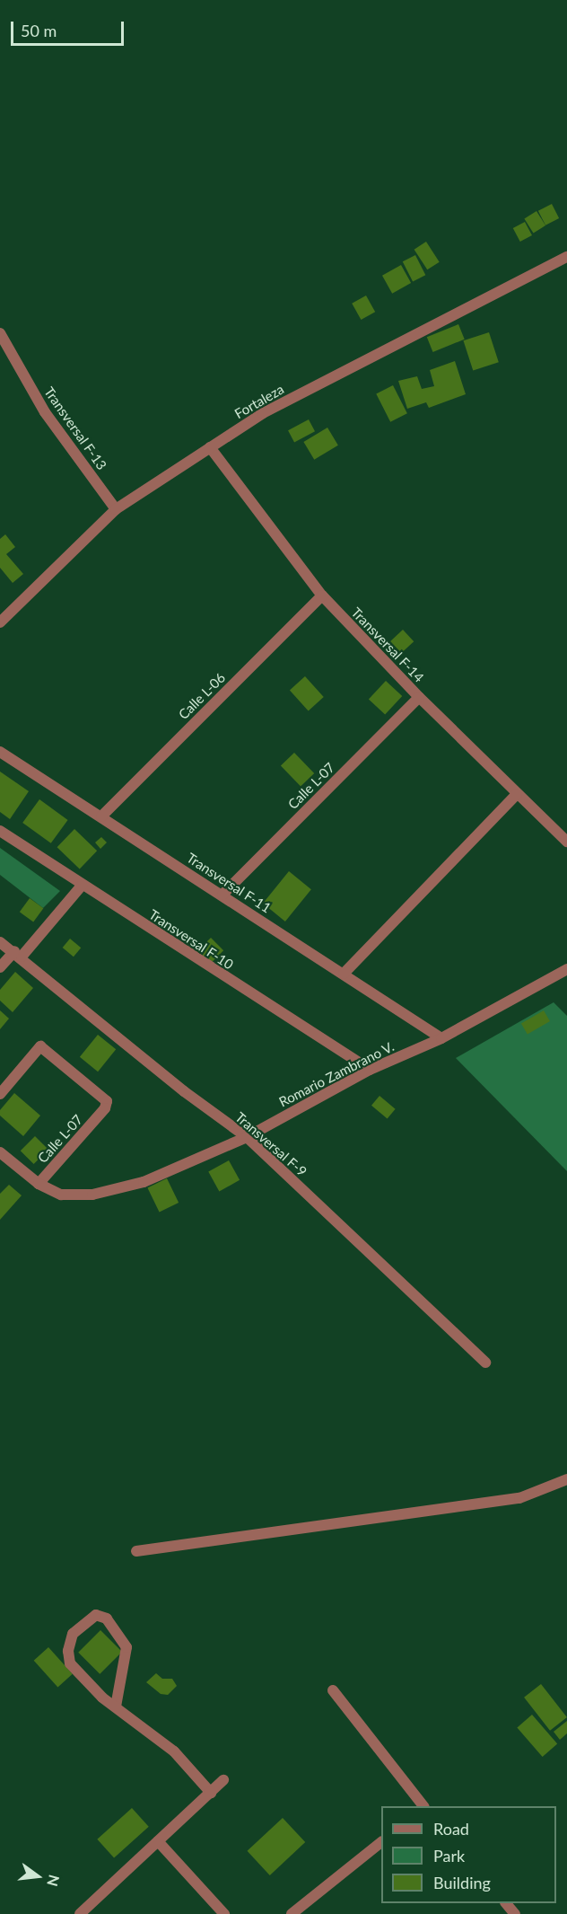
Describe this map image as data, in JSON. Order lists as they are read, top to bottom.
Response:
{
  "streets": {
    "street": [
      "Fortaleza",
      "Transversal F-13",
      "Transversal F-14",
      "Calle L-06",
      "Calle L-07",
      "Transversal F-11",
      "Transversal F-10",
      "Romario Zambrano V.",
      "Transversal F-9"
    ]
  },
  "crossings": [
    ["Fortaleza", "Transversal F-13"],
    ["Fortaleza", "Transversal F-14"],
    ["Transversal F-14", "Calle L-06"],
    ["Transversal F-14", "Calle L-07"],
    ["Calle L-06", "Transversal F-11"],
    ["Calle L-07", "Transversal F-11"],
    ["Calle L-07", "Romario Zambrano V."],
    ["Transversal F-11", "Romario Zambrano V."],
    ["Transversal F-10", "Romario Zambrano V."],
    ["Romario Zambrano V.", "Transversal F-9"]
  ],
  "legend": ["Road", "Park", "Building"],
  "scale_bar": "50 m",
  "north": "right"
}
